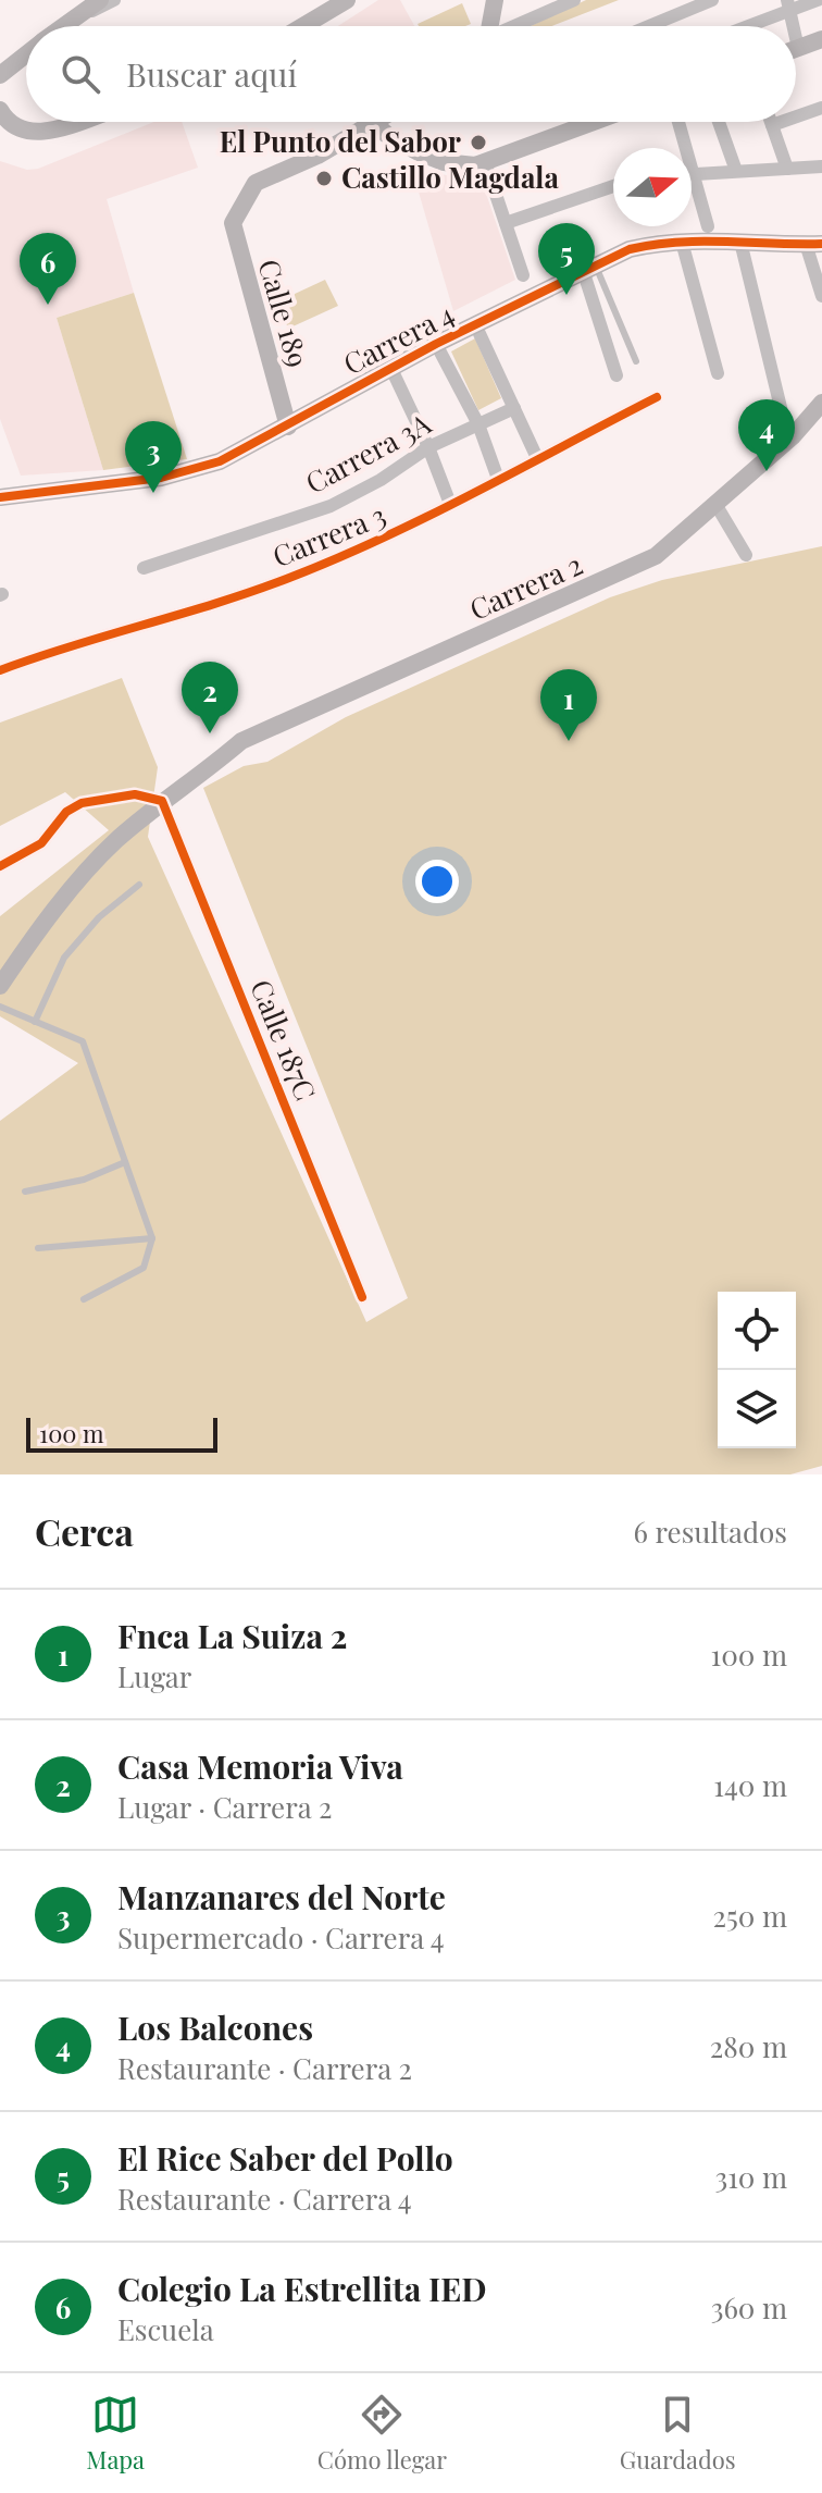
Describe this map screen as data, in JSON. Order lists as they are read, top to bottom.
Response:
{
  "streets": {
    "main road": ["Calle 189", "Carrera 4", "Carrera 2"],
    "street": ["Carrera 3A", "Carrera 3", "Calle 187C"]
  },
  "crossings": [
    ["Calle 189", "Carrera 4"],
    ["Carrera 2", "Calle 187C"]
  ],
  "places": ["El Punto del Sabor", "Castillo Magdala"],
  "scale_bar": "100 m",
  "north": "right",
  "page": {
    "search": "Buscar aquí",
    "pins": [
      "5",
      "6",
      "4",
      "3",
      "2",
      "1"
    ],
    "scale": "100 m",
    "heading": ["Cerca", "6 resultados"],
    "list": [
      {
        "mark": "1",
        "name": "Fnca La Suiza 2",
        "note": "Lugar",
        "value": "100 m"
      },
      {
        "mark": "2",
        "name": "Casa Memoria Viva",
        "note": "Lugar · Carrera 2",
        "value": "140 m"
      },
      {
        "mark": "3",
        "name": "Manzanares del Norte",
        "note": "Supermercado · Carrera 4",
        "value": "250 m"
      },
      {
        "mark": "4",
        "name": "Los Balcones",
        "note": "Restaurante · Carrera 2",
        "value": "280 m"
      },
      {
        "mark": "5",
        "name": "El Rice Saber del Pollo",
        "note": "Restaurante · Carrera 4",
        "value": "310 m"
      },
      {
        "mark": "6",
        "name": "Colegio La Estrellita IED",
        "note": "Escuela",
        "value": "360 m"
      }
    ],
    "nav": ["Mapa", "Cómo llegar", "Guardados"]
  }
}
